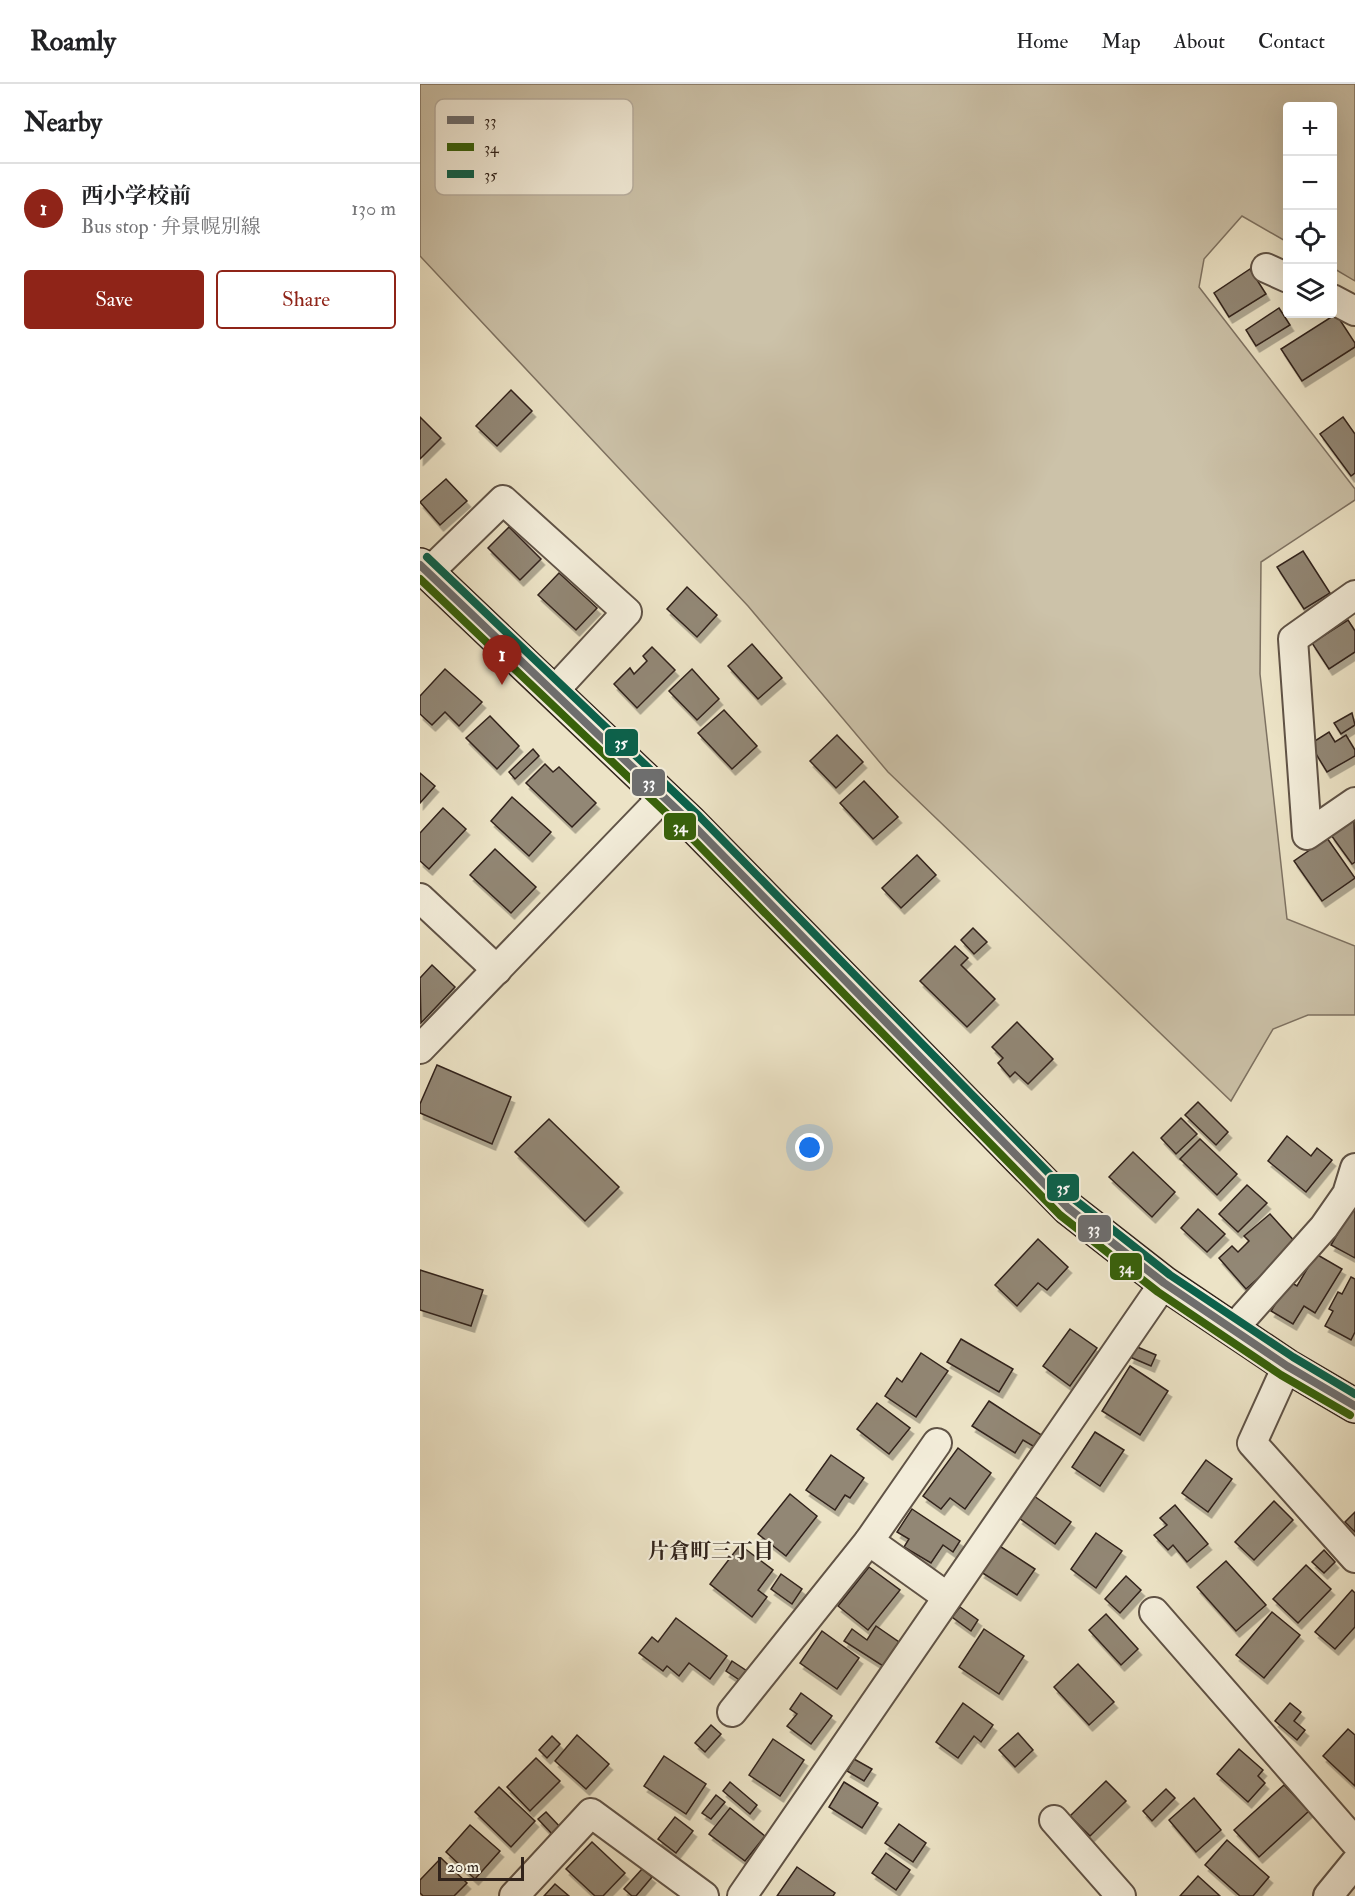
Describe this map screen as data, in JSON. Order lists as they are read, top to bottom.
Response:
{
  "districts": ["片倉町三丁目"],
  "lines": ["transit line 35", "transit line 33", "transit line 34"],
  "legend": ["33", "34", "35"],
  "scale_bar": "20 m",
  "page": {
    "header": "Roamly",
    "nav": [
      "Home",
      "Map",
      "About",
      "Contact"
    ],
    "heading": "Nearby",
    "map_buttons": ["+", "−"],
    "list": [
      {
        "mark": "1",
        "name": "西小学校前",
        "note": "Bus stop · 弁景幌別線",
        "value": "130 m"
      }
    ],
    "buttons": ["Save", "Share"],
    "pins": "1",
    "scale": "20 m"
  }
}
